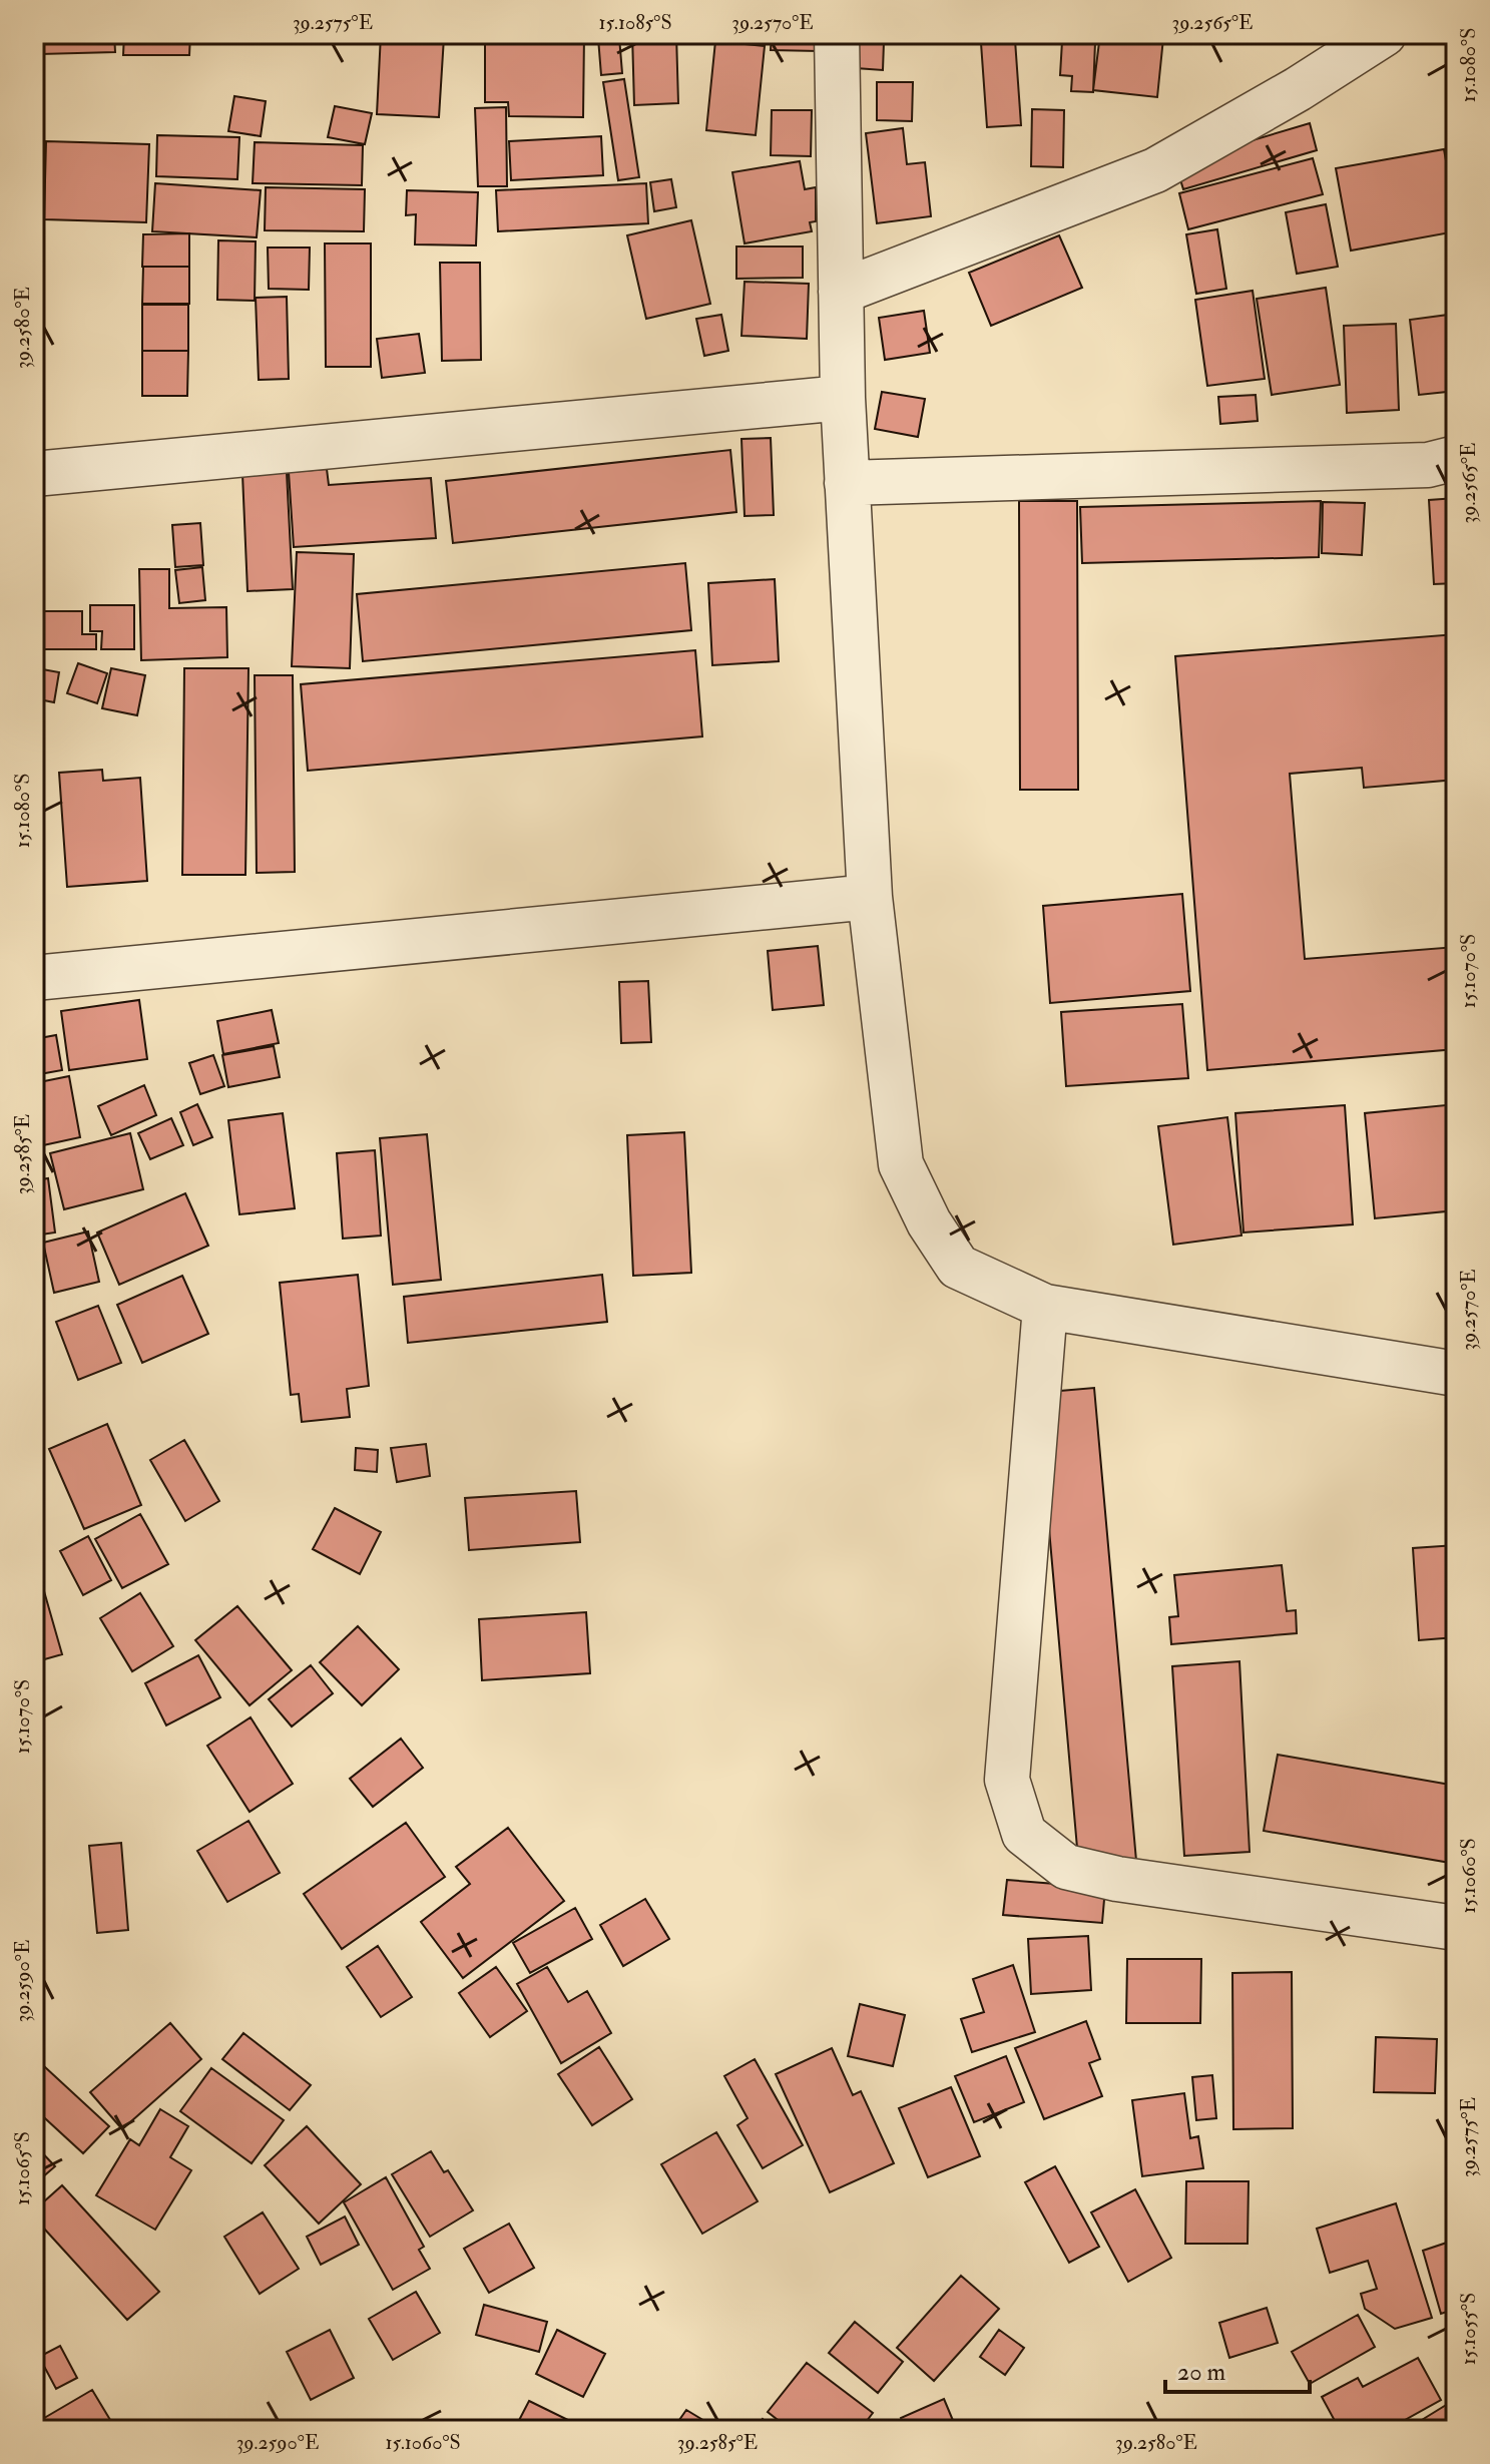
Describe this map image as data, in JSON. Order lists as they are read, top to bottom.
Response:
{
  "scale_bar": "20 m",
  "coordinates": [
    "39.2575°E",
    "15.1085°S",
    "39.2570°E",
    "39.2565°E",
    "15.1080°S",
    "39.2580°E",
    "15.1070°S",
    "39.2585°E",
    "15.1060°S",
    "39.2590°E",
    "15.1065°S",
    "15.1055°S"
  ]
}
